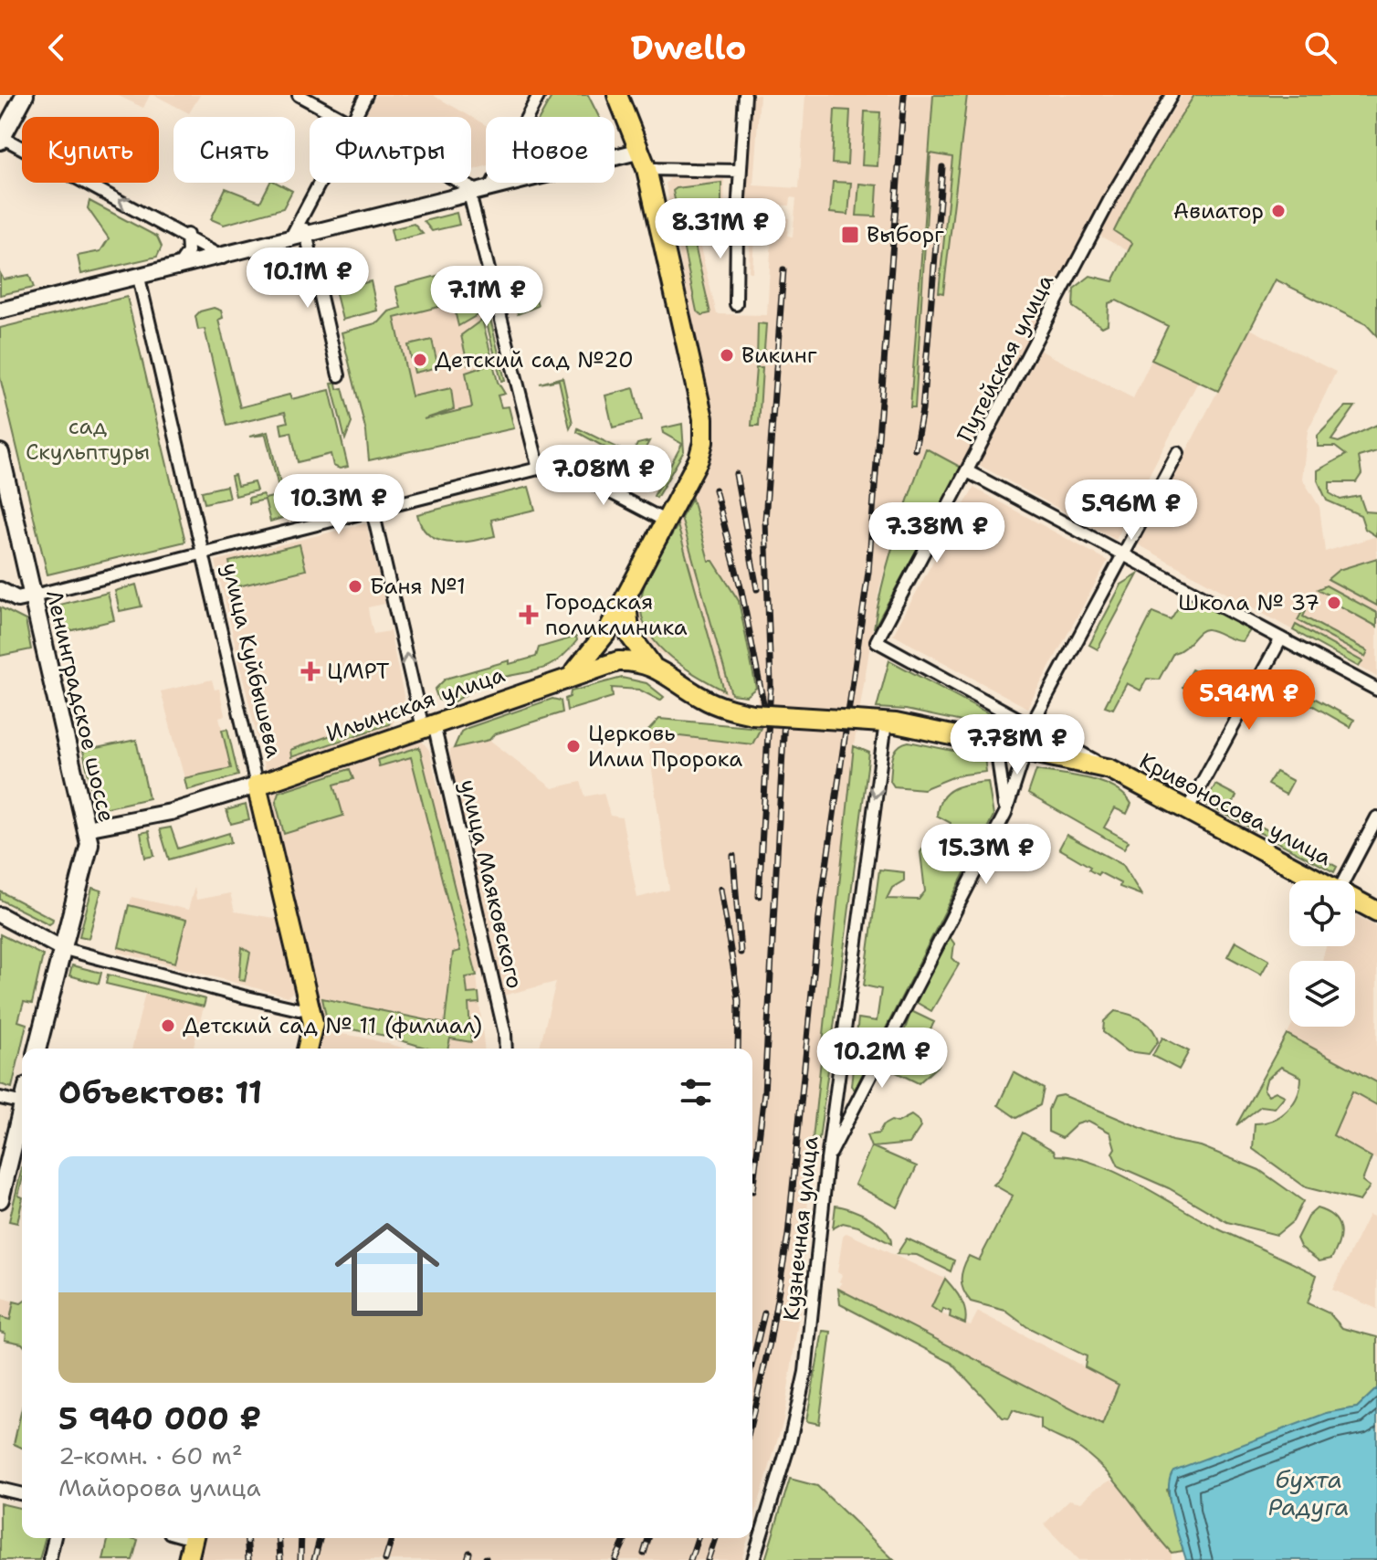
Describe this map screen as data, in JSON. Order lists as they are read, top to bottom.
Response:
{
  "streets": {
    "main road": [
      "улица Куйбышева",
      "Ильинская улица",
      "Ленинградское шоссе",
      "Кривоносова улица"
    ],
    "street": ["Путейская улица", "улица Маяковского", "Кузнечная улица"]
  },
  "crossings": [
    ["Путейская улица", "Кривоносова улица"],
    ["улица Куйбышева", "Ильинская улица"],
    ["Ильинская улица", "Ленинградское шоссе"],
    ["Ильинская улица", "Кривоносова улица"],
    ["Ильинская улица", "улица Маяковского"],
    ["Кривоносова улица", "Кузнечная улица"]
  ],
  "one_way": ["улица Маяковского"],
  "water": ["бухта Радуга"],
  "parks": ["сад Скульптуры"],
  "places": {
    "other": [
      "Авиатор",
      "Викинг",
      "Детский сад №20",
      "Баня №1",
      "Школа № 37",
      "Церковь Илии Пророка",
      "Детский сад № 11 (филиал)"
    ],
    "transit": ["Выборг"],
    "health": ["Городская поликлиника", "ЦМРТ"]
  },
  "page": {
    "header": "Dwello",
    "chip": [
      "Купить",
      "Снять",
      "Фильтры",
      "Новое"
    ],
    "price": [
      "8.31M ₽",
      "10.1M ₽",
      "7.1M ₽",
      "7.08M ₽",
      "10.3M ₽",
      "5.96M ₽",
      "7.38M ₽",
      "5.94M ₽",
      "7.78M ₽",
      "15.3M ₽",
      "10.2M ₽"
    ],
    "heading": "Объектов: 11",
    "list": [
      {
        "name": "5 940 000 ₽",
        "note": "2-комн. · 60 m² · Майорова улица"
      }
    ]
  }
}
